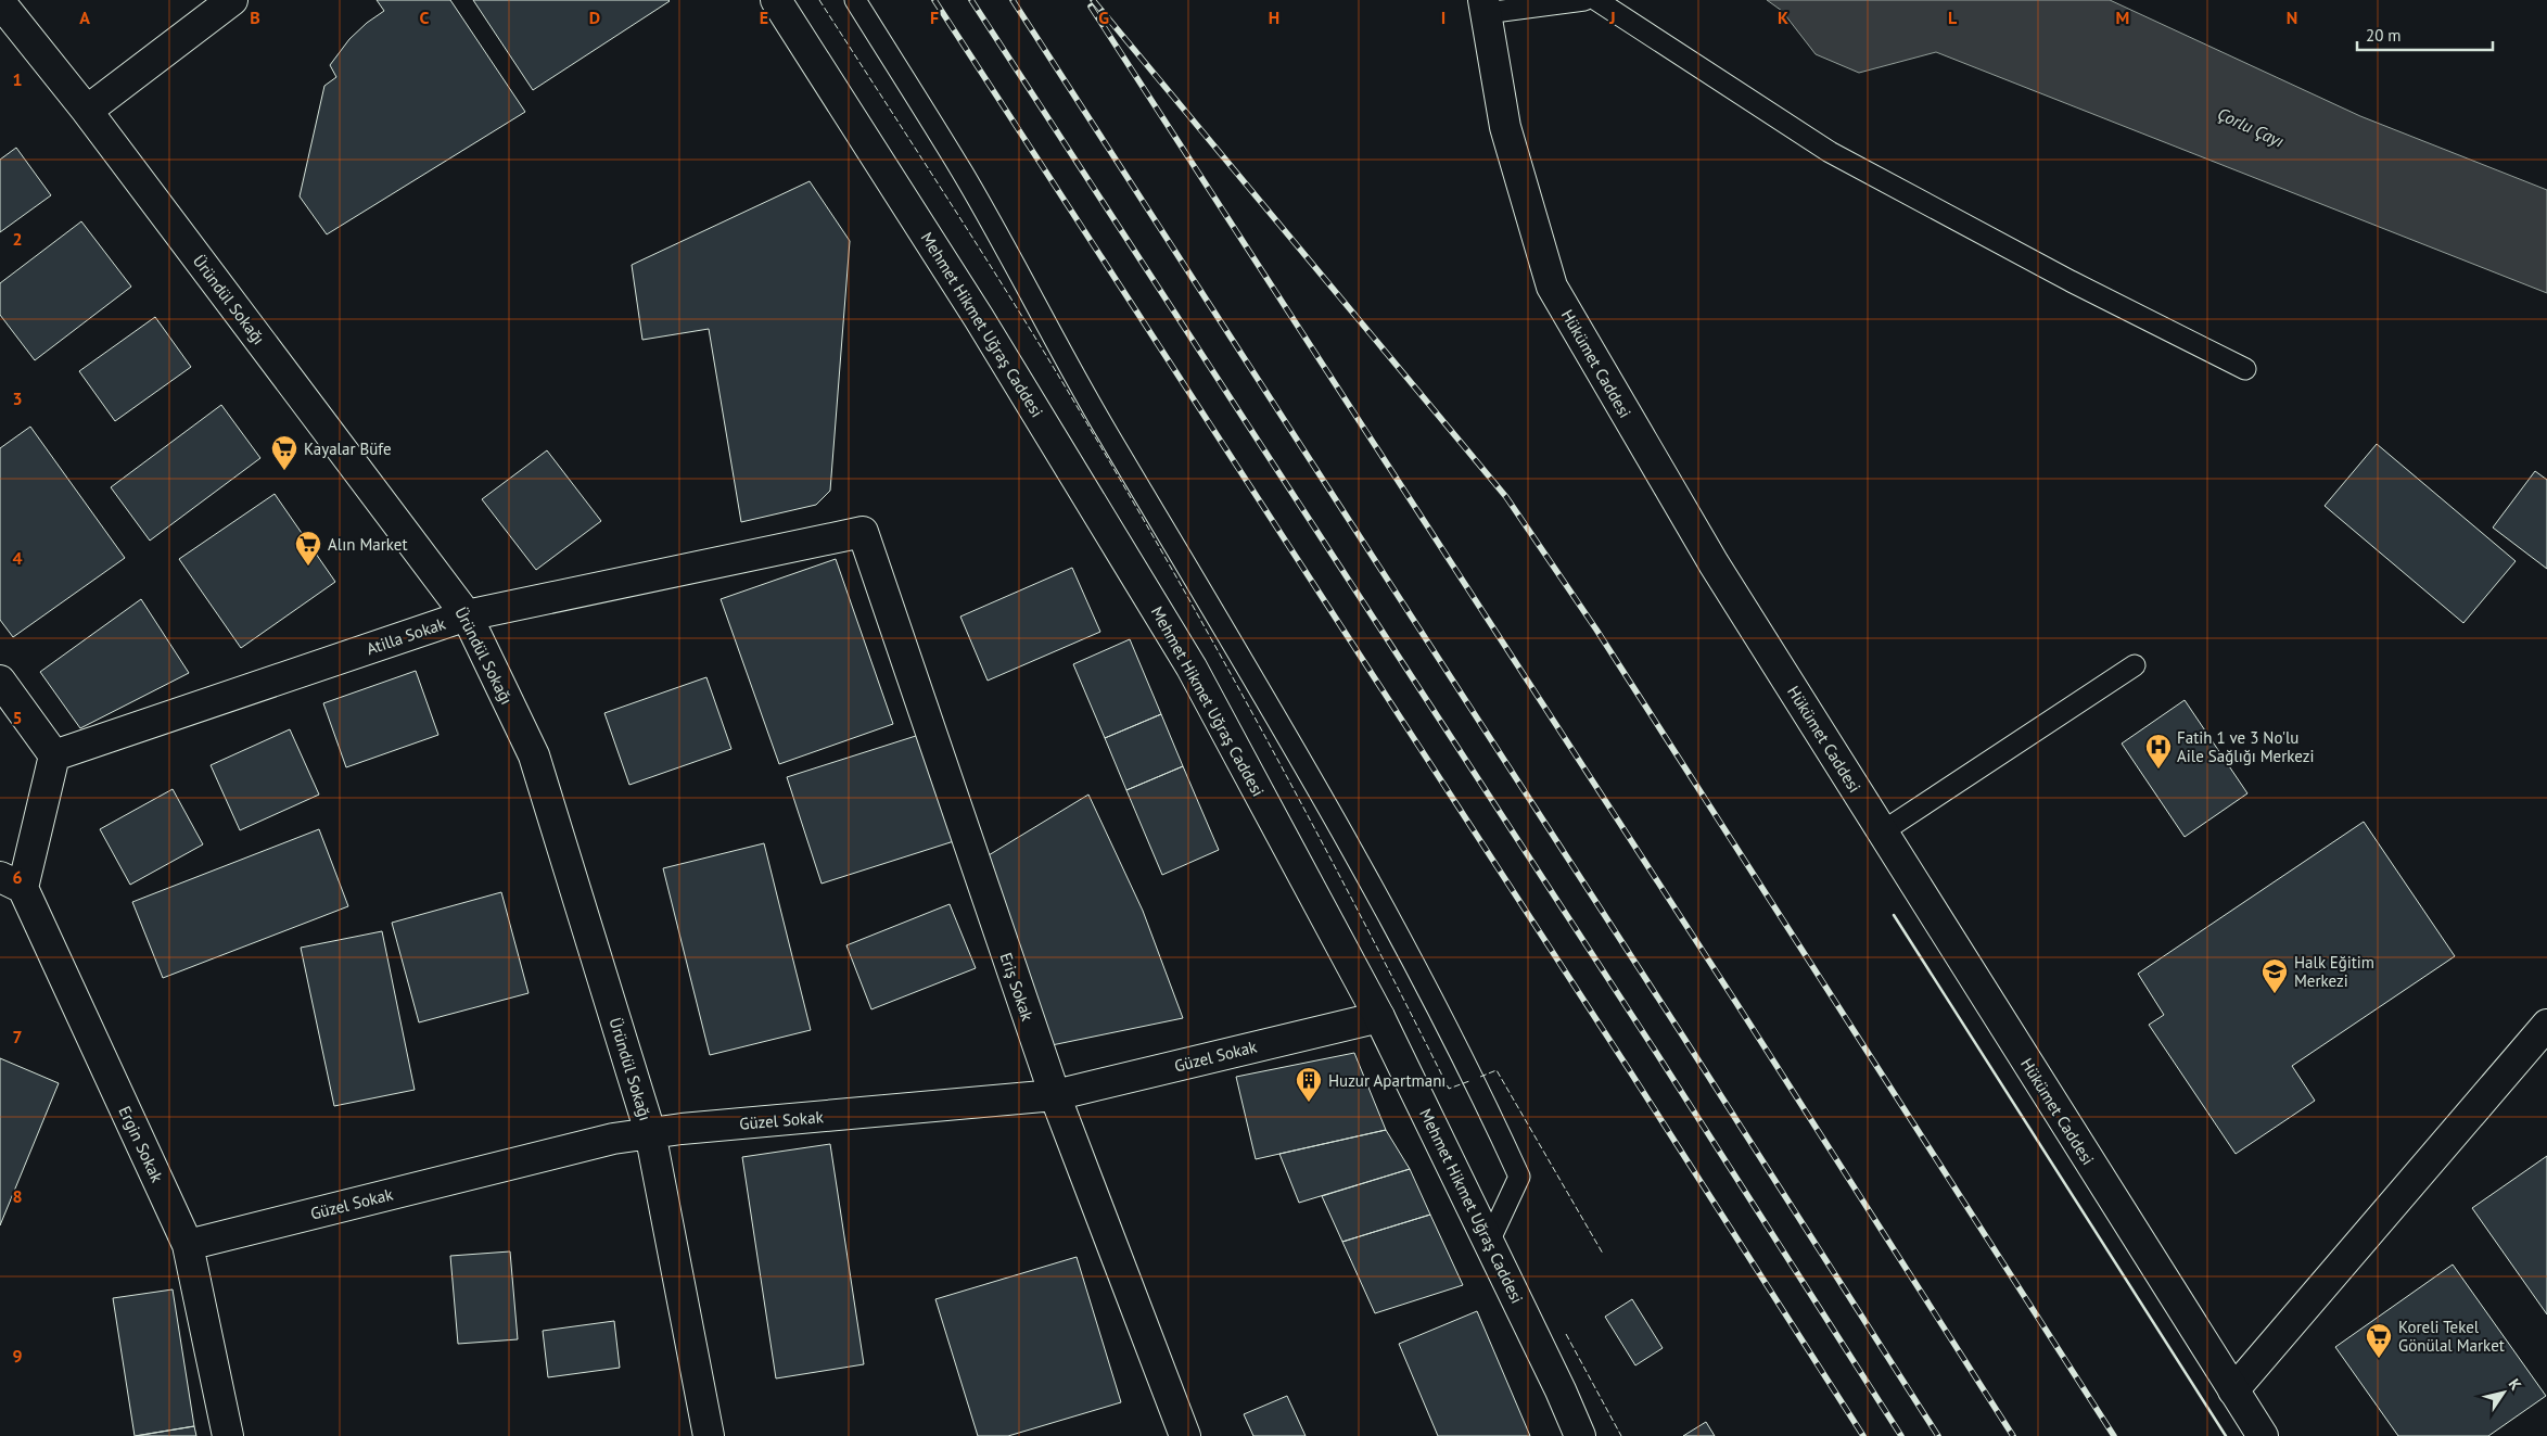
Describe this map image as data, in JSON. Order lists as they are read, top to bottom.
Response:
{
  "streets": {
    "street": [
      "Üründül Sokağı",
      "Mehmet Hikmet Uğraş Caddesi",
      "Hükümet Caddesi",
      "Atilla Sokak",
      "Eriş Sokak",
      "Güzel Sokak",
      "Ergin Sokak"
    ]
  },
  "crossings": [
    ["Üründül Sokağı", "Atilla Sokak"],
    ["Üründül Sokağı", "Güzel Sokak"],
    ["Mehmet Hikmet Uğraş Caddesi", "Güzel Sokak"],
    ["Atilla Sokak", "Eriş Sokak"],
    ["Eriş Sokak", "Güzel Sokak"],
    ["Güzel Sokak", "Ergin Sokak"]
  ],
  "water": ["Çorlu Çayı"],
  "places": {
    "supermarket": ["Kayalar Büfe", "Alın Market", "Koreli Tekel Gönülal Market"],
    "hospital": ["Fatih 1 ve 3 No'lu Aile Sağlığı Merkezi"],
    "school or university": ["Halk Eğitim Merkezi"],
    "building": ["Huzur Apartmanı"]
  },
  "scale_bar": "20 m",
  "north": "top right",
  "grid": {
    "columns": [
      "A",
      "B",
      "C",
      "D",
      "E",
      "F",
      "G",
      "H",
      "I",
      "J",
      "K",
      "L",
      "M",
      "N"
    ],
    "rows": [
      "1",
      "2",
      "3",
      "4",
      "5",
      "6",
      "7",
      "8",
      "9"
    ]
  }
}
